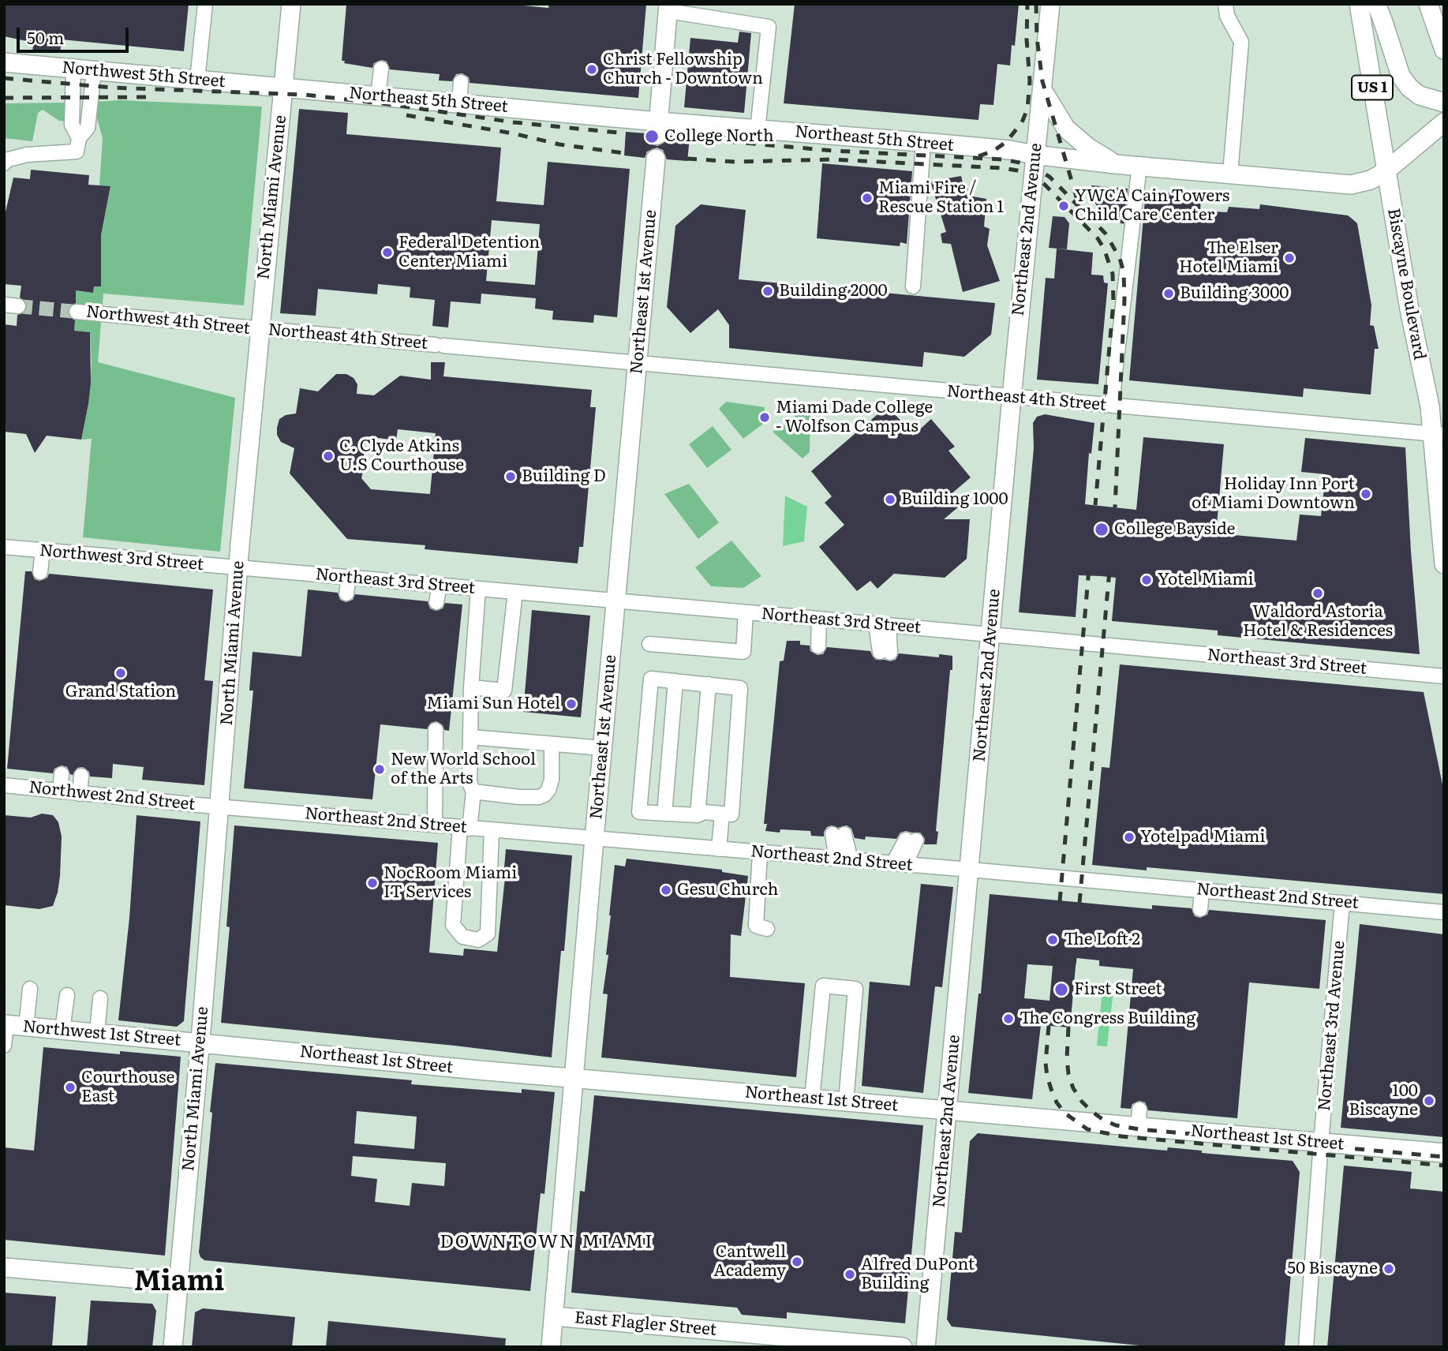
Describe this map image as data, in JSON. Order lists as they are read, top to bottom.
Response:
{
  "streets": {
    "main road": [
      "Northwest 5th Street",
      "US 1",
      "Northeast 5th Street",
      "North Miami Avenue",
      "Northeast 2nd Avenue",
      "Biscayne Boulevard",
      "Northeast 1st Avenue",
      "Northwest 1st Street",
      "Northeast 1st Street",
      "East Flagler Street"
    ],
    "street": [
      "Northwest 4th Street",
      "Northeast 4th Street",
      "Northwest 3rd Street",
      "Northeast 3rd Street",
      "Northwest 2nd Street",
      "Northeast 2nd Street",
      "Northeast 3rd Avenue"
    ]
  },
  "crossings": [
    ["Northwest 5th Street", "Northeast 5th Street"],
    ["Northwest 5th Street", "North Miami Avenue"],
    ["Northeast 5th Street", "North Miami Avenue"],
    ["Northeast 5th Street", "Northeast 2nd Avenue"],
    ["Northeast 5th Street", "Biscayne Boulevard"],
    ["North Miami Avenue", "Northwest 4th Street"],
    ["North Miami Avenue", "Northeast 4th Street"],
    ["North Miami Avenue", "Northwest 3rd Street"],
    ["North Miami Avenue", "Northeast 3rd Street"],
    ["North Miami Avenue", "Northwest 2nd Street"],
    ["North Miami Avenue", "Northeast 2nd Street"],
    ["North Miami Avenue", "Northwest 1st Street"],
    ["North Miami Avenue", "Northeast 1st Street"],
    ["Northeast 2nd Avenue", "Northeast 4th Street"],
    ["Northeast 2nd Avenue", "Northeast 3rd Street"],
    ["Northeast 2nd Avenue", "Northeast 2nd Street"],
    ["Northeast 2nd Avenue", "Northeast 1st Street"],
    ["Biscayne Boulevard", "Northeast 4th Street"],
    ["Northeast 1st Avenue", "Northeast 4th Street"],
    ["Northeast 1st Avenue", "Northeast 3rd Street"],
    ["Northeast 1st Avenue", "Northeast 2nd Street"],
    ["Northeast 1st Avenue", "Northeast 1st Street"],
    ["Northeast 1st Avenue", "East Flagler Street"],
    ["Northwest 4th Street", "Northeast 4th Street"],
    ["Northwest 3rd Street", "Northeast 3rd Street"],
    ["Northwest 2nd Street", "Northeast 2nd Street"],
    ["Northeast 2nd Street", "Northeast 3rd Avenue"],
    ["Northeast 3rd Avenue", "Northeast 1st Street"],
    ["Northwest 1st Street", "Northeast 1st Street"]
  ],
  "districts": ["DOWNTOWN MIAMI", "Miami"],
  "places": [
    "Christ Fellowship Church - Downtown",
    "College North",
    "Miami Fire / Rescue Station 1",
    "YWCA Cain Towers Child Care Center",
    "Federal Detention Center Miami",
    "The Elser Hotel Miami",
    "Building 2000",
    "Building 3000",
    "Miami Dade College - Wolfson Campus",
    "C. Clyde Atkins U.S Courthouse",
    "Building D",
    "Holiday Inn Port of Miami Downtown",
    "Building 1000",
    "College Bayside",
    "Yotel Miami",
    "Waldord Astoria Hotel & Residences",
    "Grand Station",
    "Miami Sun Hotel",
    "New World School of the Arts",
    "Yotelpad Miami",
    "NocRoom Miami IT Services",
    "Gesu Church",
    "The Loft 2",
    "First Street",
    "The Congress Building",
    "Courthouse East",
    "100 Biscayne",
    "Cantwell Academy",
    "50 Biscayne",
    "Alfred DuPont Building"
  ],
  "scale_bar": "50 m"
}
